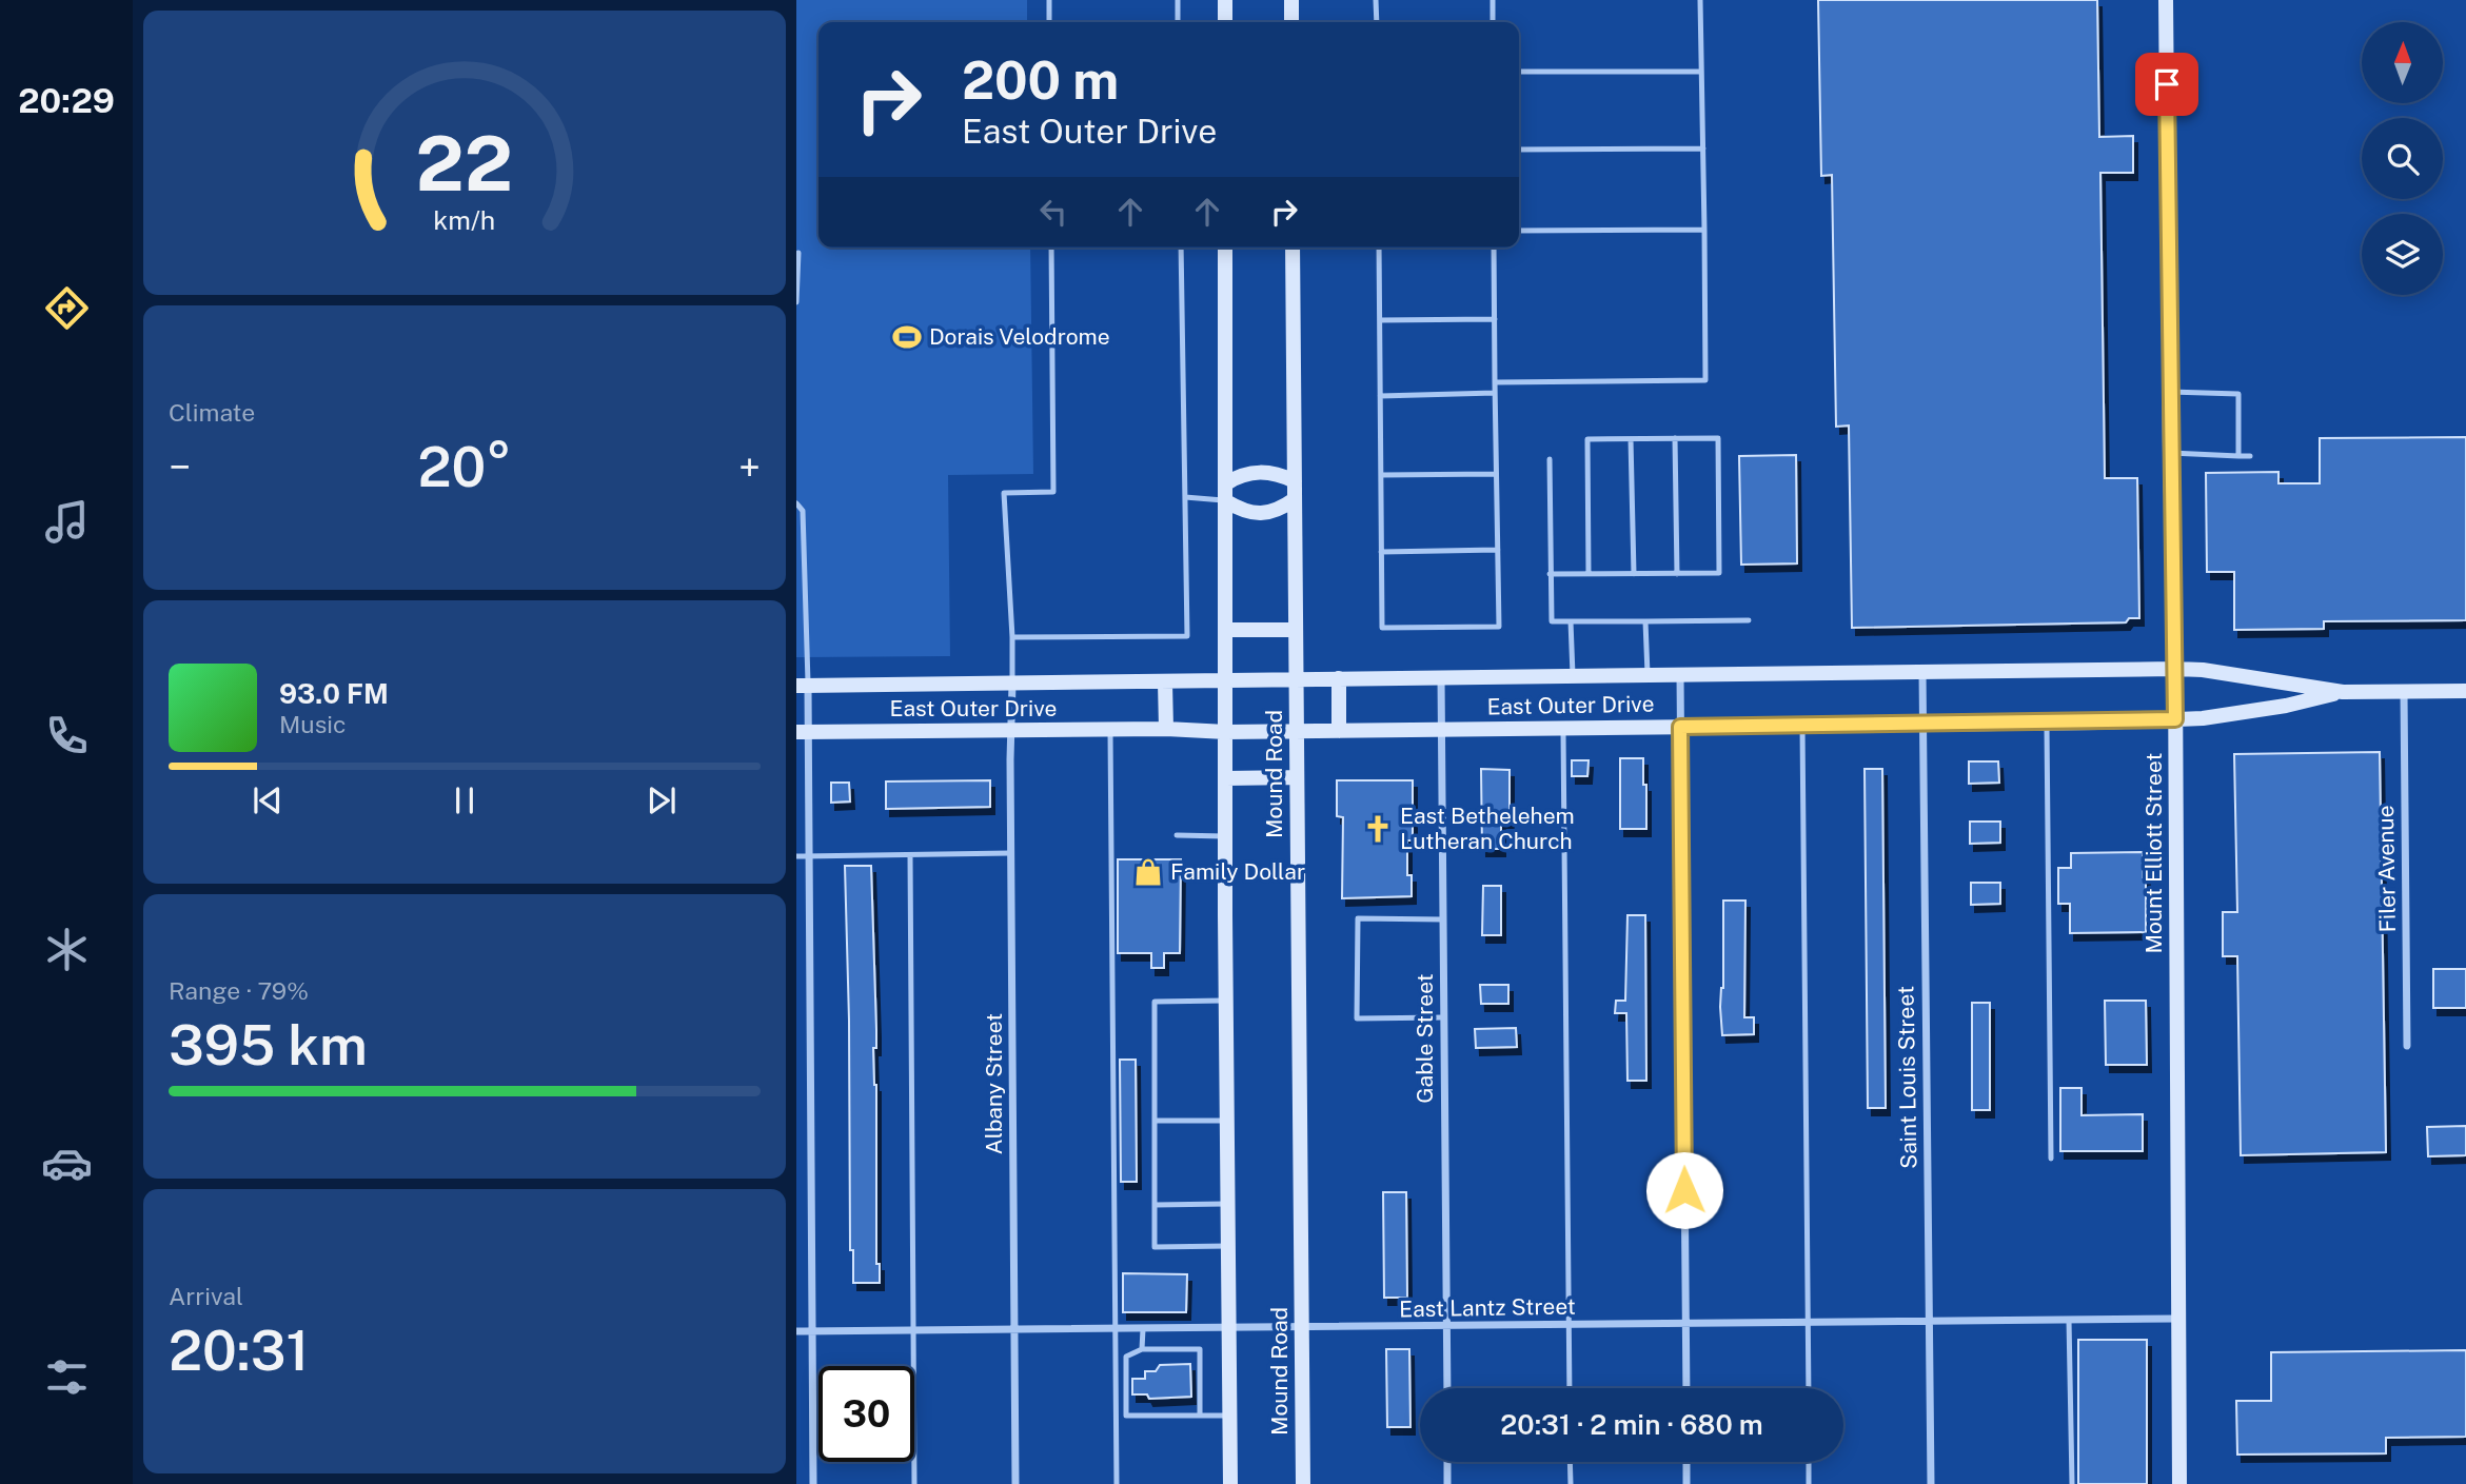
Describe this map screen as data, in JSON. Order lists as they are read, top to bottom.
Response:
{
  "streets": {
    "main road": ["East Outer Drive", "Mound Road", "Mount Elliott Street"],
    "street": [
      "Filer Avenue",
      "Gable Street",
      "Saint Louis Street",
      "Albany Street",
      "East Lantz Street"
    ]
  },
  "crossings": [
    ["East Outer Drive", "Mound Road"],
    ["East Outer Drive", "Mount Elliott Street"],
    ["East Outer Drive", "Filer Avenue"],
    ["East Outer Drive", "Gable Street"],
    ["East Outer Drive", "Saint Louis Street"],
    ["East Outer Drive", "Albany Street"],
    ["Mound Road", "East Lantz Street"],
    ["Mount Elliott Street", "East Lantz Street"],
    ["Gable Street", "East Lantz Street"],
    ["Saint Louis Street", "East Lantz Street"],
    ["Albany Street", "East Lantz Street"]
  ],
  "places": {
    "sports": ["Dorais Velodrome"],
    "church": ["East Bethelehem Lutheran Church"],
    "shop": ["Family Dollar"]
  },
  "north": "top",
  "page": {
    "tabs": "20:29",
    "turn": ["200 m", "East Outer Drive"],
    "tile": [
      "Climate",
      ["Range · 79%", "395 km"],
      ["Arrival", "20:31"]
    ],
    "heat": ["−", "20°", "+"],
    "song": ["93.0 FM", "Music"],
    "limit": "30",
    "trip": "20:31 · 2 min · 680 m",
    "gauge": ["22", "km/h"]
  }
}
